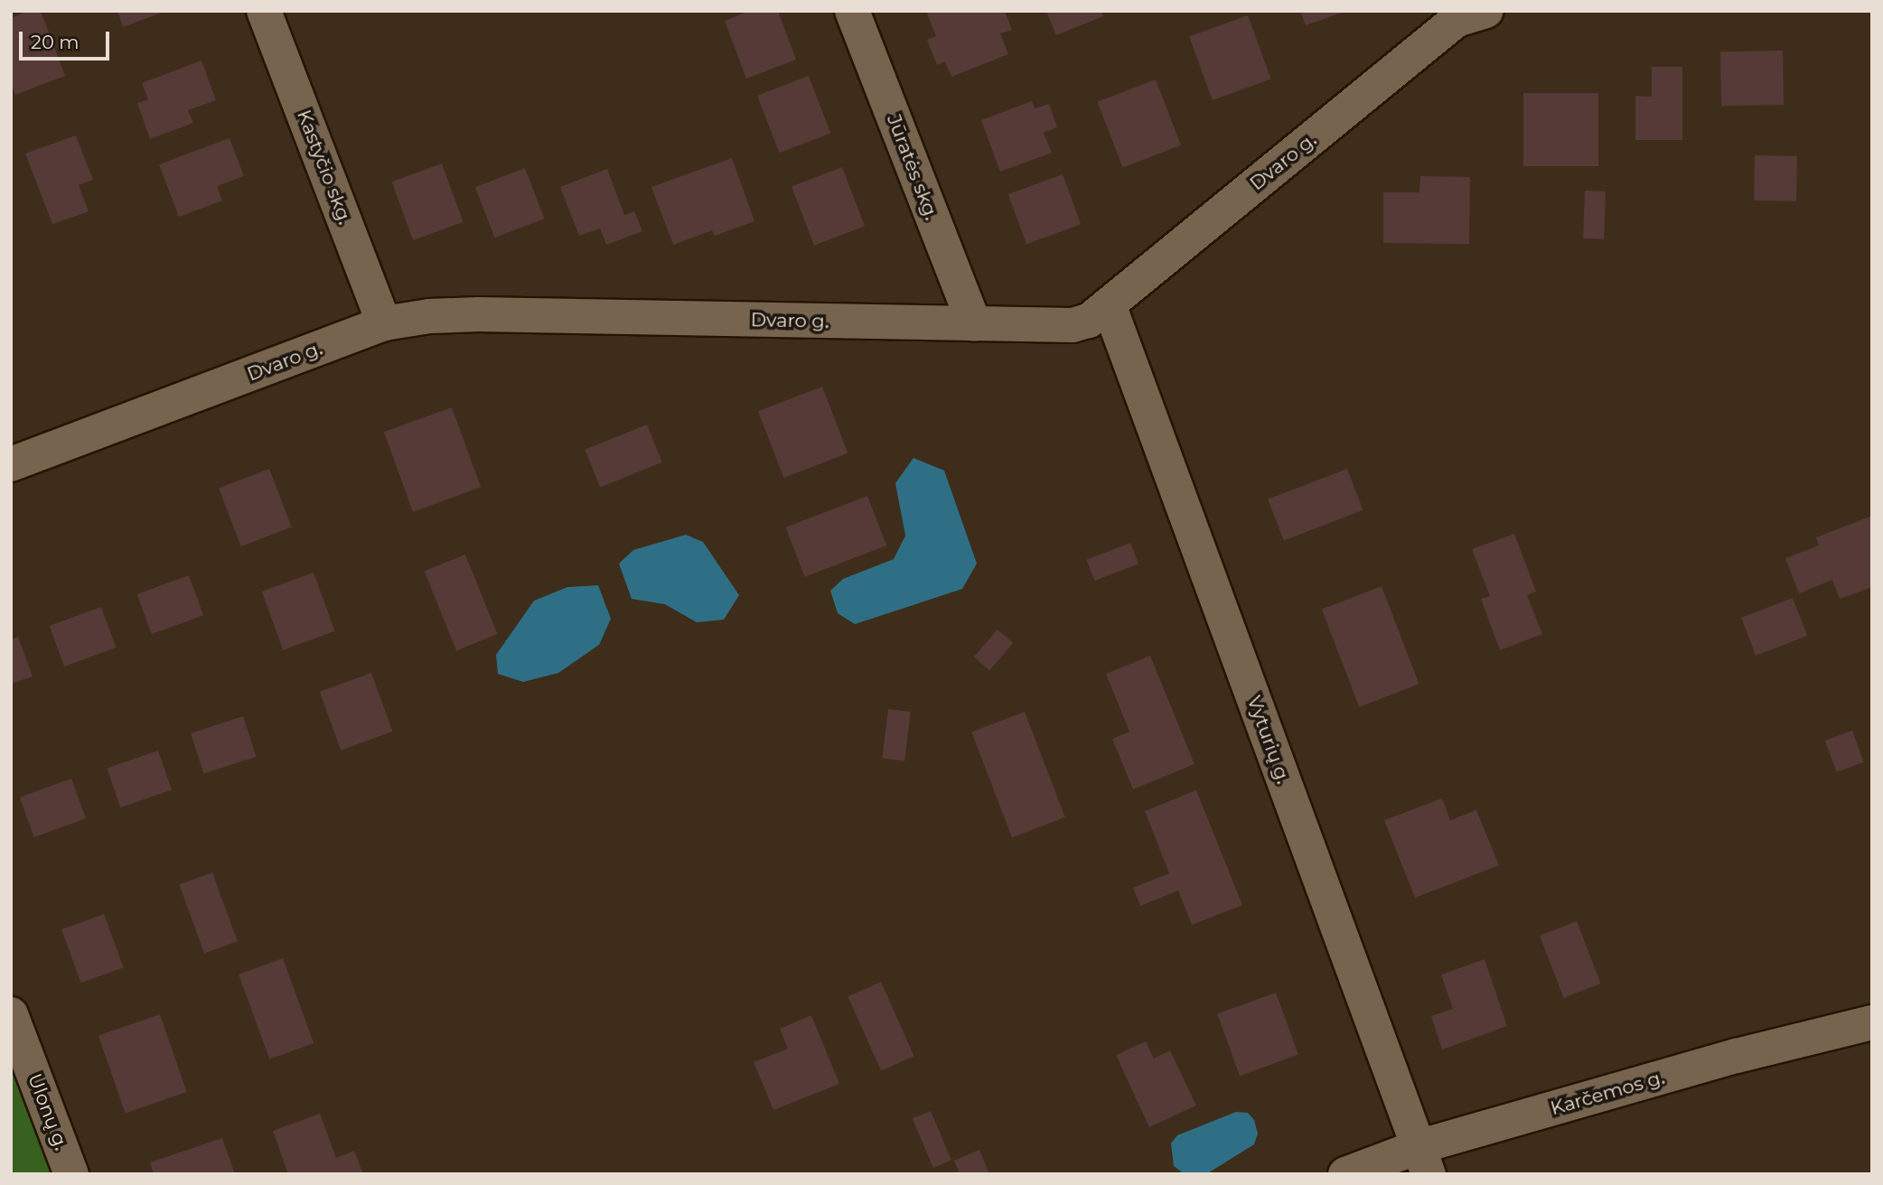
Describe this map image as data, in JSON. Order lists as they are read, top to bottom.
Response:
{
  "streets": {
    "street": [
      "Dvaro g.",
      "Kastyčio skg.",
      "Jūratės skg.",
      "Vyturių g.",
      "Karčemos g.",
      "Ulonų g."
    ]
  },
  "crossings": [
    ["Dvaro g.", "Kastyčio skg."],
    ["Dvaro g.", "Jūratės skg."],
    ["Dvaro g.", "Vyturių g."],
    ["Vyturių g.", "Karčemos g."]
  ],
  "scale_bar": "20 m"
}
